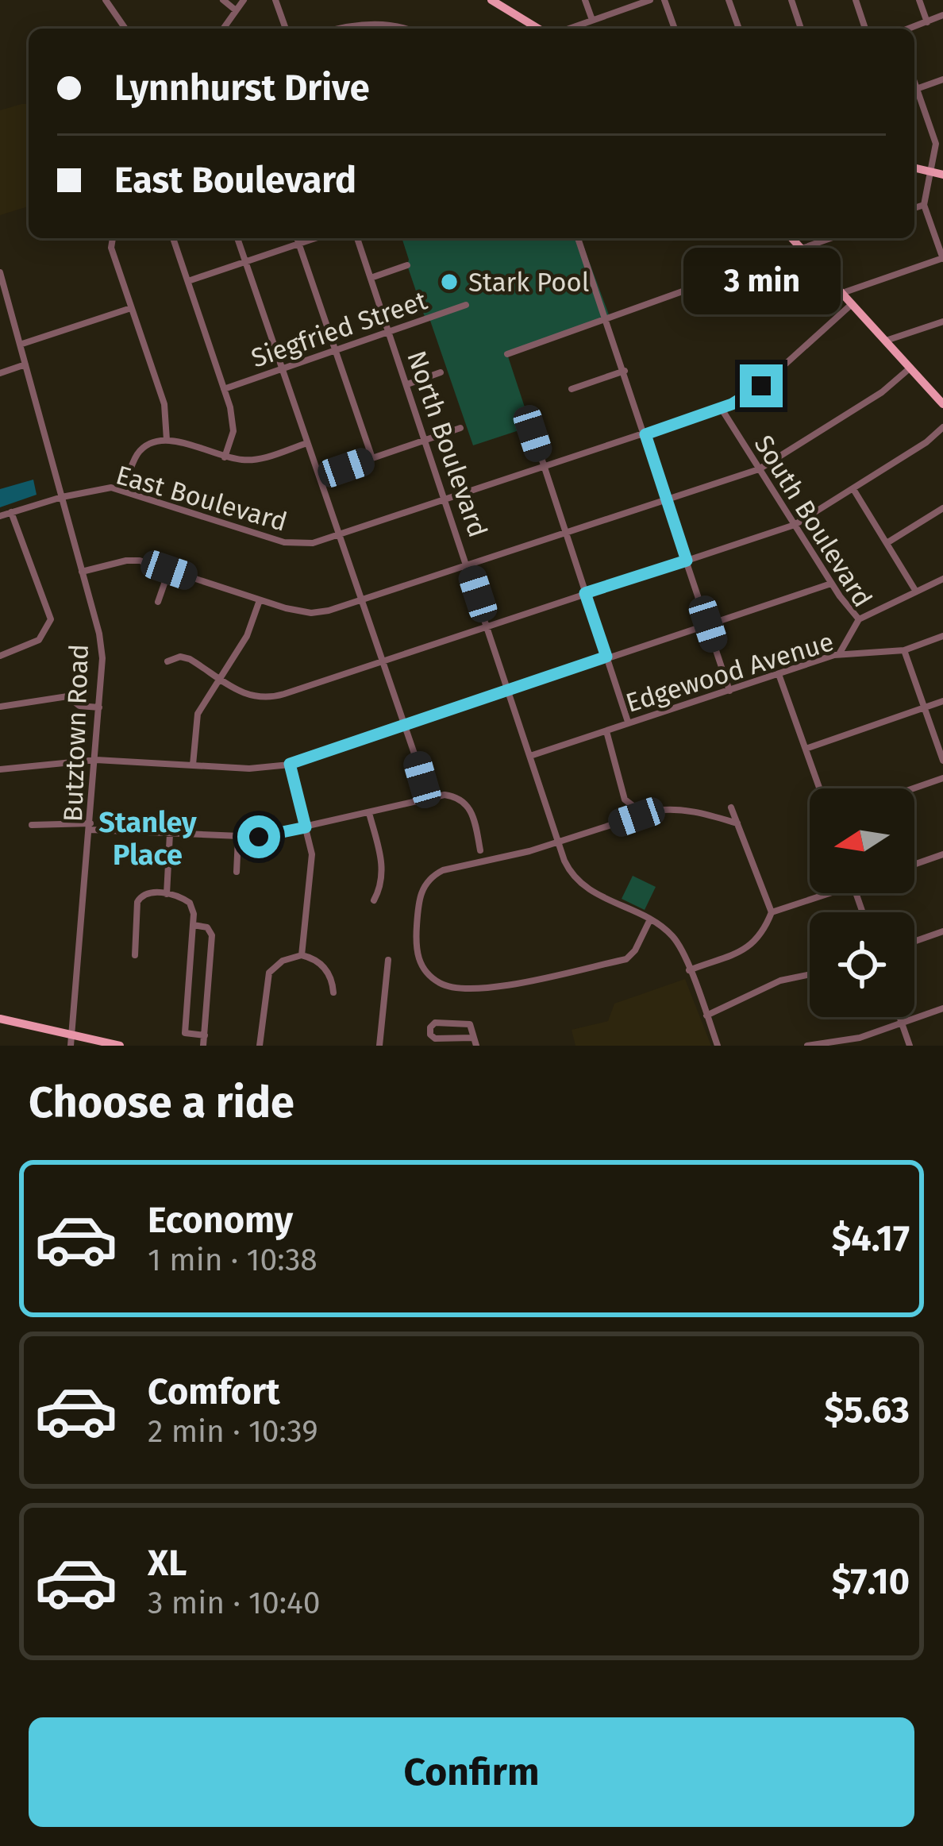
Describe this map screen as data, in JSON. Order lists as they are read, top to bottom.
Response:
{
  "streets": {
    "street": [
      "Siegfried Street",
      "North Boulevard",
      "East Boulevard",
      "South Boulevard",
      "Edgewood Avenue",
      "Butztown Road"
    ]
  },
  "crossings": [
    ["Siegfried Street", "North Boulevard"],
    ["North Boulevard", "East Boulevard"],
    ["North Boulevard", "Edgewood Avenue"],
    ["East Boulevard", "South Boulevard"],
    ["East Boulevard", "Butztown Road"],
    ["South Boulevard", "Edgewood Avenue"]
  ],
  "districts": ["Stanley Place"],
  "places": ["Stark Pool"],
  "north": "left",
  "page": {
    "banner": ["Lynnhurst Drive", "East Boulevard"],
    "bubble": "3 min",
    "heading": "Choose a ride",
    "list": [
      {
        "name": "Economy",
        "note": "1 min · 10:38",
        "value": "$4.17"
      },
      {
        "name": "Comfort",
        "note": "2 min · 10:39",
        "value": "$5.63"
      },
      {
        "name": "XL",
        "note": "3 min · 10:40",
        "value": "$7.10"
      }
    ],
    "buttons": "Confirm"
  }
}
